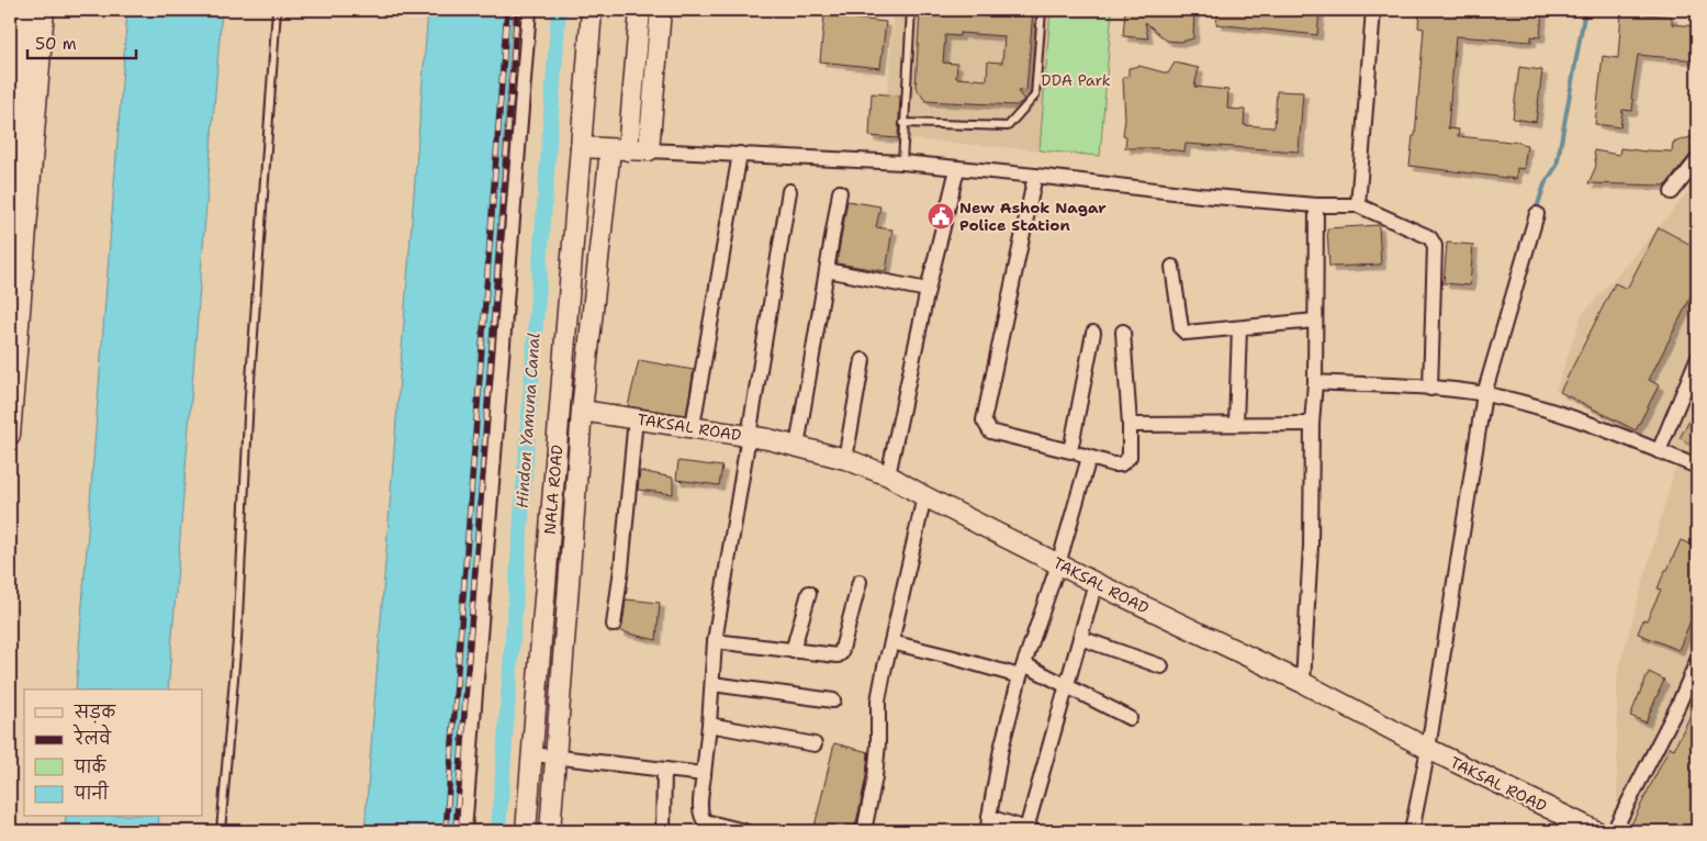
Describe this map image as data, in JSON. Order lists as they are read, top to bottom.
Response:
{
  "streets": {
    "street": ["TAKSAL ROAD", "NALA ROAD"]
  },
  "crossings": [
    ["TAKSAL ROAD", "NALA ROAD"]
  ],
  "water": ["Hindon Yamuna Canal"],
  "parks": ["DDA Park"],
  "places": {
    "public building": ["New Ashok Nagar Police Station"]
  },
  "legend": [
    "सड़क",
    "रेलवे",
    "पार्क",
    "पानी"
  ],
  "scale_bar": "50 m"
}
